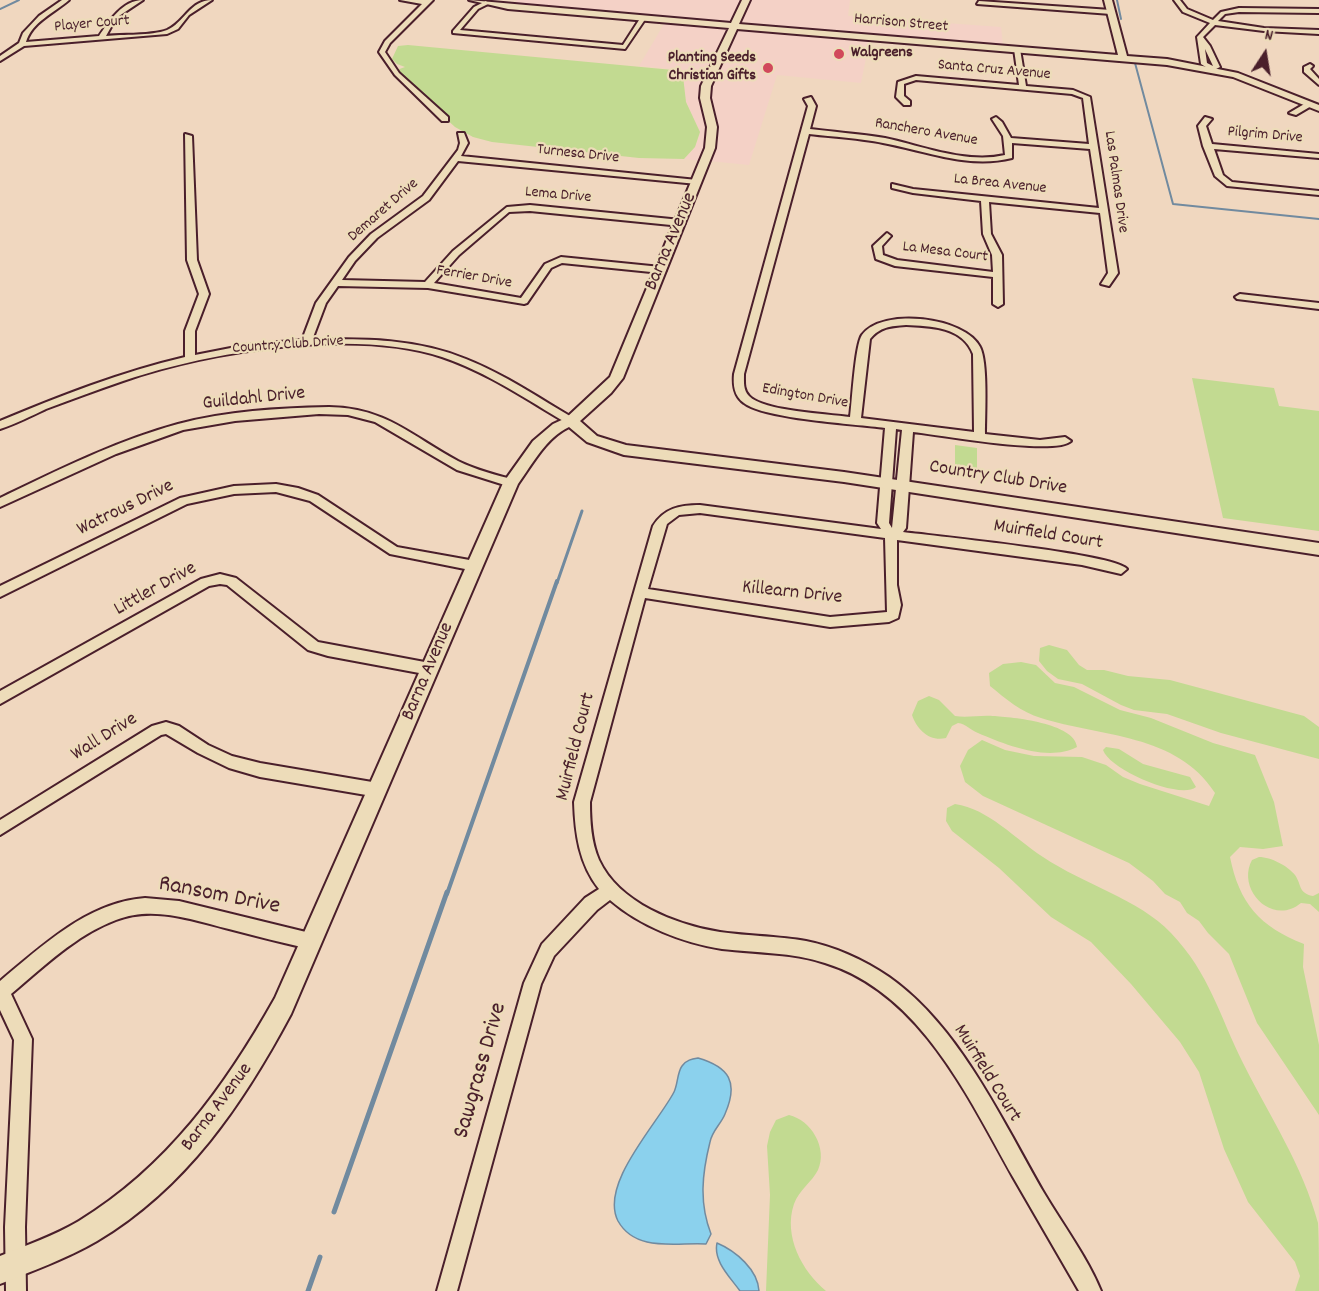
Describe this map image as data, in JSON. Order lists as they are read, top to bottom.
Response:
{
  "streets": {
    "street": [
      "Harrison Street",
      "Player Court",
      "Santa Cruz Avenue",
      "Ranchero Avenue",
      "Pilgrim Drive",
      "Turnesa Drive",
      "Las Palmas Drive",
      "La Brea Avenue",
      "Lema Drive",
      "Demaret Drive",
      "Barna Avenue",
      "La Mesa Court",
      "Ferrier Drive",
      "Country Club Drive",
      "Edington Drive",
      "Guildahl Drive",
      "Watrous Drive",
      "Muirfield Court",
      "Littler Drive",
      "Killearn Drive",
      "Wall Drive",
      "Ransom Drive",
      "Sawgrass Drive"
    ]
  },
  "crossings": [
    ["Harrison Street", "Barna Avenue"],
    ["Santa Cruz Avenue", "Las Palmas Drive"],
    ["Ranchero Avenue", "Edington Drive"],
    ["Turnesa Drive", "Demaret Drive"],
    ["Turnesa Drive", "Barna Avenue"],
    ["Las Palmas Drive", "La Brea Avenue"],
    ["Lema Drive", "Barna Avenue"],
    ["Lema Drive", "Ferrier Drive"],
    ["Demaret Drive", "Ferrier Drive"],
    ["Demaret Drive", "Country Club Drive"],
    ["Barna Avenue", "Ferrier Drive"],
    ["Barna Avenue", "Country Club Drive"],
    ["Barna Avenue", "Guildahl Drive"],
    ["Barna Avenue", "Watrous Drive"],
    ["Barna Avenue", "Littler Drive"],
    ["Barna Avenue", "Wall Drive"],
    ["Barna Avenue", "Ransom Drive"],
    ["Country Club Drive", "Killearn Drive"],
    ["Edington Drive", "Killearn Drive"],
    ["Muirfield Court", "Killearn Drive"],
    ["Muirfield Court", "Sawgrass Drive"]
  ],
  "places": ["Walgreens", "Planting Seeds Christian Gifts"],
  "north": "top"
}
